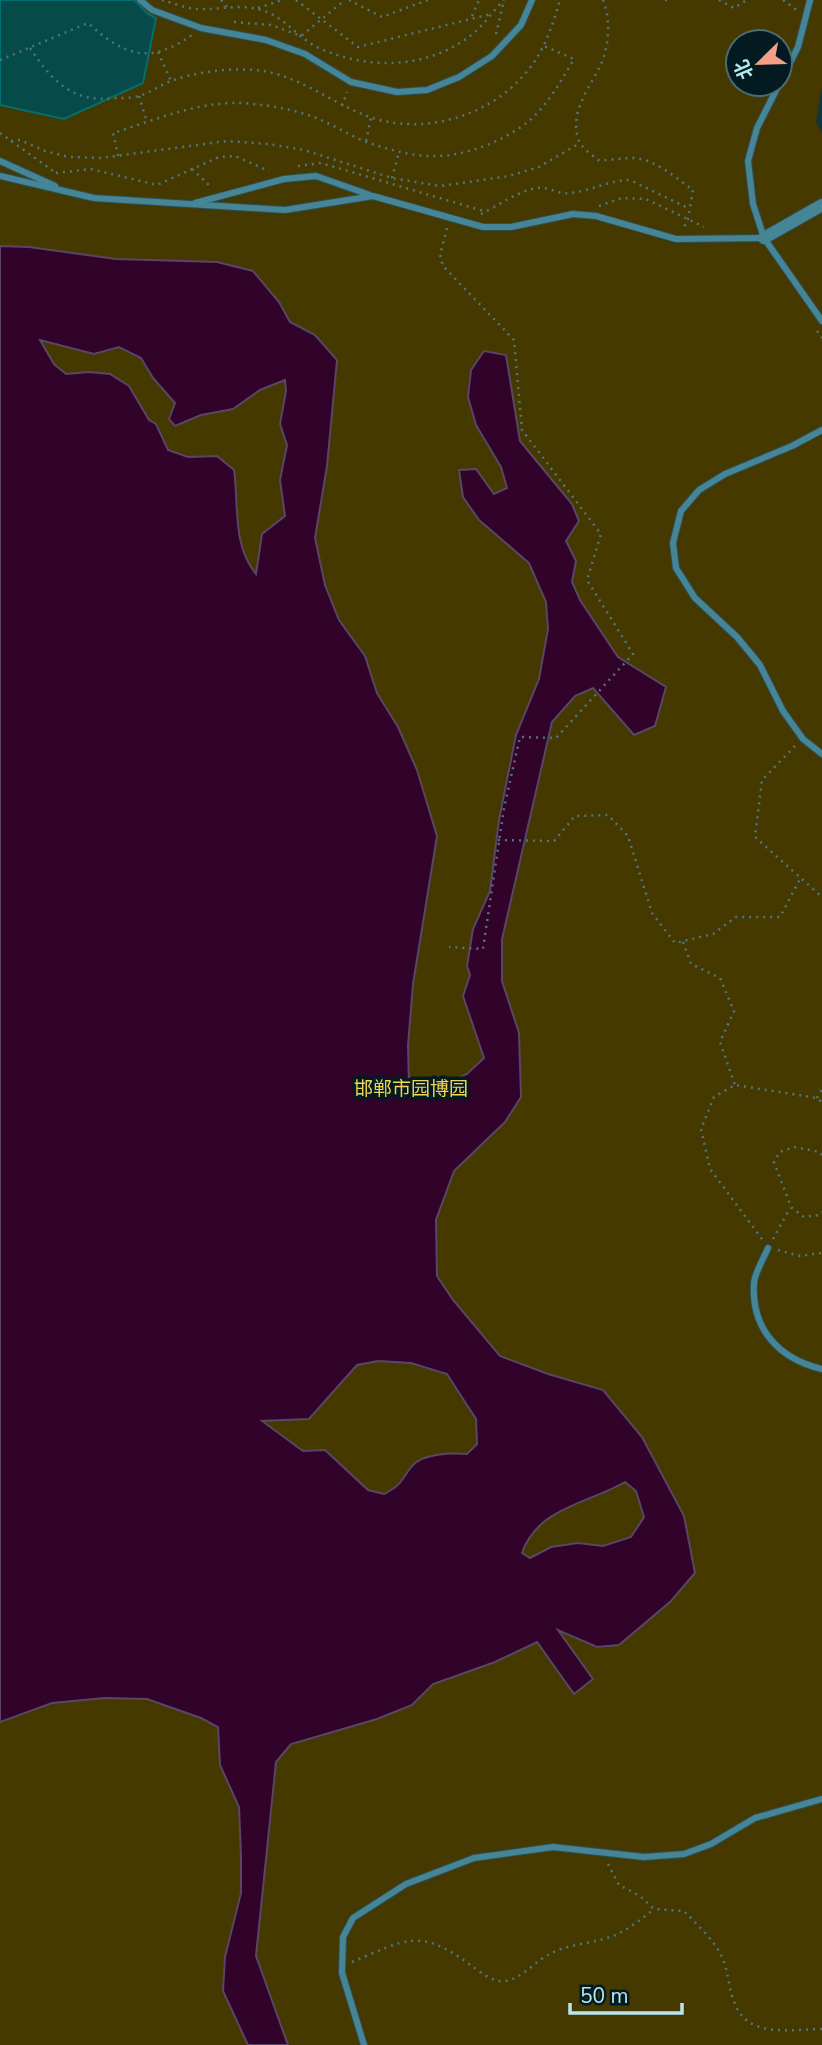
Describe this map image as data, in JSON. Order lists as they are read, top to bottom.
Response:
{
  "parks": ["邯郸市园博园"],
  "scale_bar": "50 m",
  "north": "bottom left"
}
